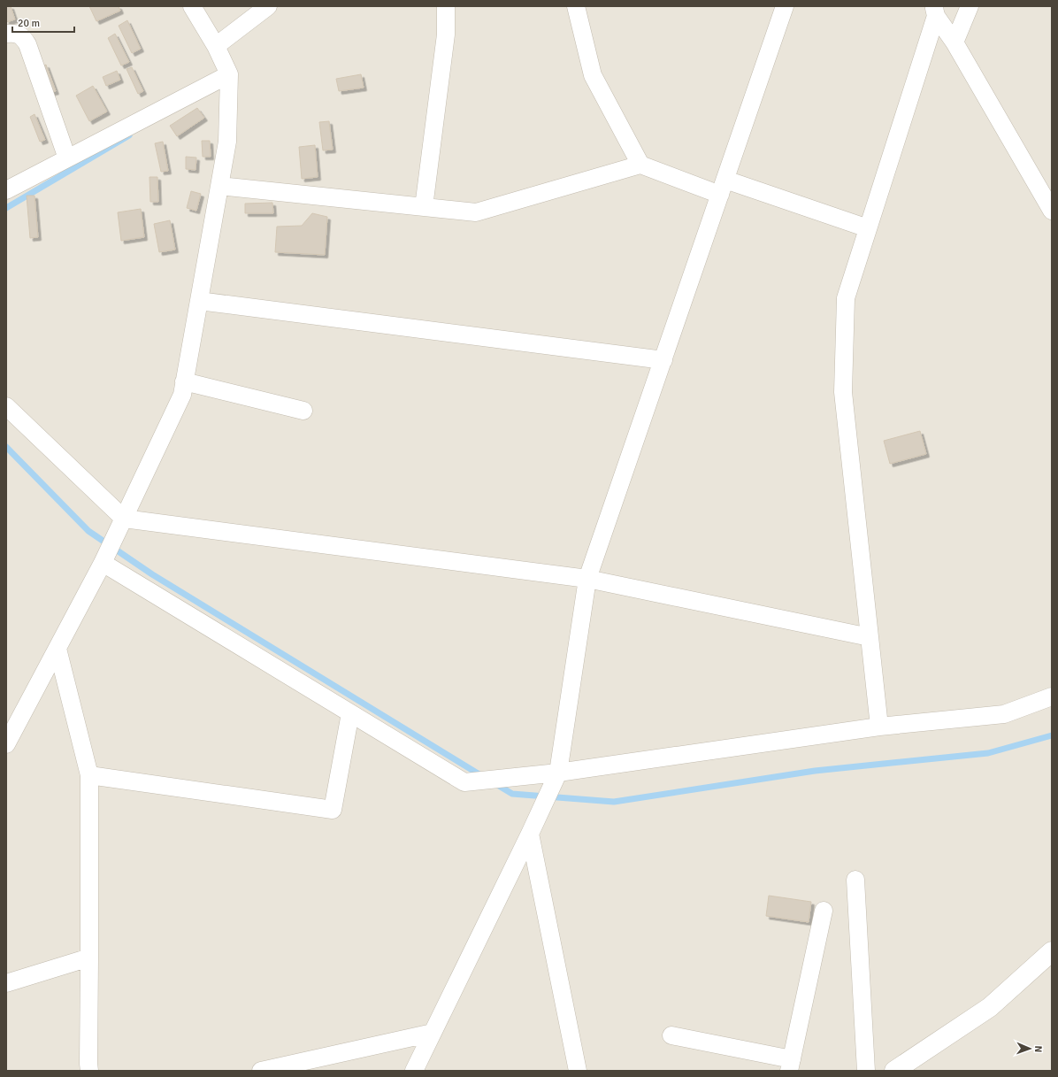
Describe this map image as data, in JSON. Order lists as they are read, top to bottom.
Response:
{
  "scale_bar": "20 m",
  "north": "right"
}
